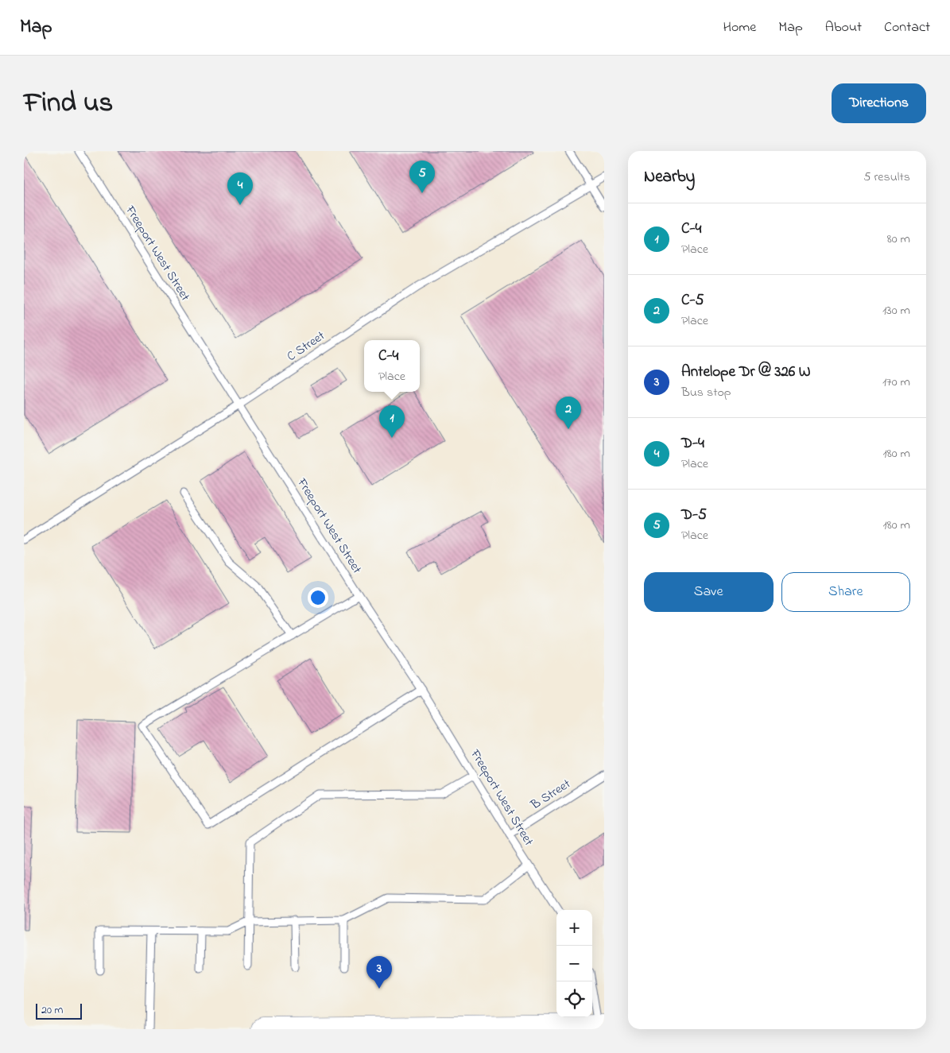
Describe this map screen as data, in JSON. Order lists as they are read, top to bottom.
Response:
{
  "streets": {
    "lane": ["Freeport West Street", "C Street", "B Street"]
  },
  "crossings": [
    ["Freeport West Street", "C Street"],
    ["Freeport West Street", "B Street"]
  ],
  "scale_bar": "20 m",
  "page": {
    "header": "Map",
    "nav": [
      "Home",
      "Map",
      "About",
      "Contact"
    ],
    "title": "Find us",
    "buttons": [
      "Directions",
      ["Save", "Share"]
    ],
    "heading": ["Nearby", "5 results"],
    "pins": [
      "5",
      "4",
      "2",
      "1",
      "3"
    ],
    "list": [
      {
        "mark": "1",
        "name": "C-4",
        "note": "Place",
        "value": "80 m"
      },
      {
        "mark": "2",
        "name": "C-5",
        "note": "Place",
        "value": "130 m"
      },
      {
        "mark": "3",
        "name": "Antelope Dr @ 326 W",
        "note": "Bus stop",
        "value": "170 m"
      },
      {
        "mark": "4",
        "name": "D-4",
        "note": "Place",
        "value": "180 m"
      },
      {
        "mark": "5",
        "name": "D-5",
        "note": "Place",
        "value": "180 m"
      }
    ],
    "popup": ["C-4", "Place"],
    "map_buttons": ["+", "−"],
    "scale": "20 m"
  }
}
